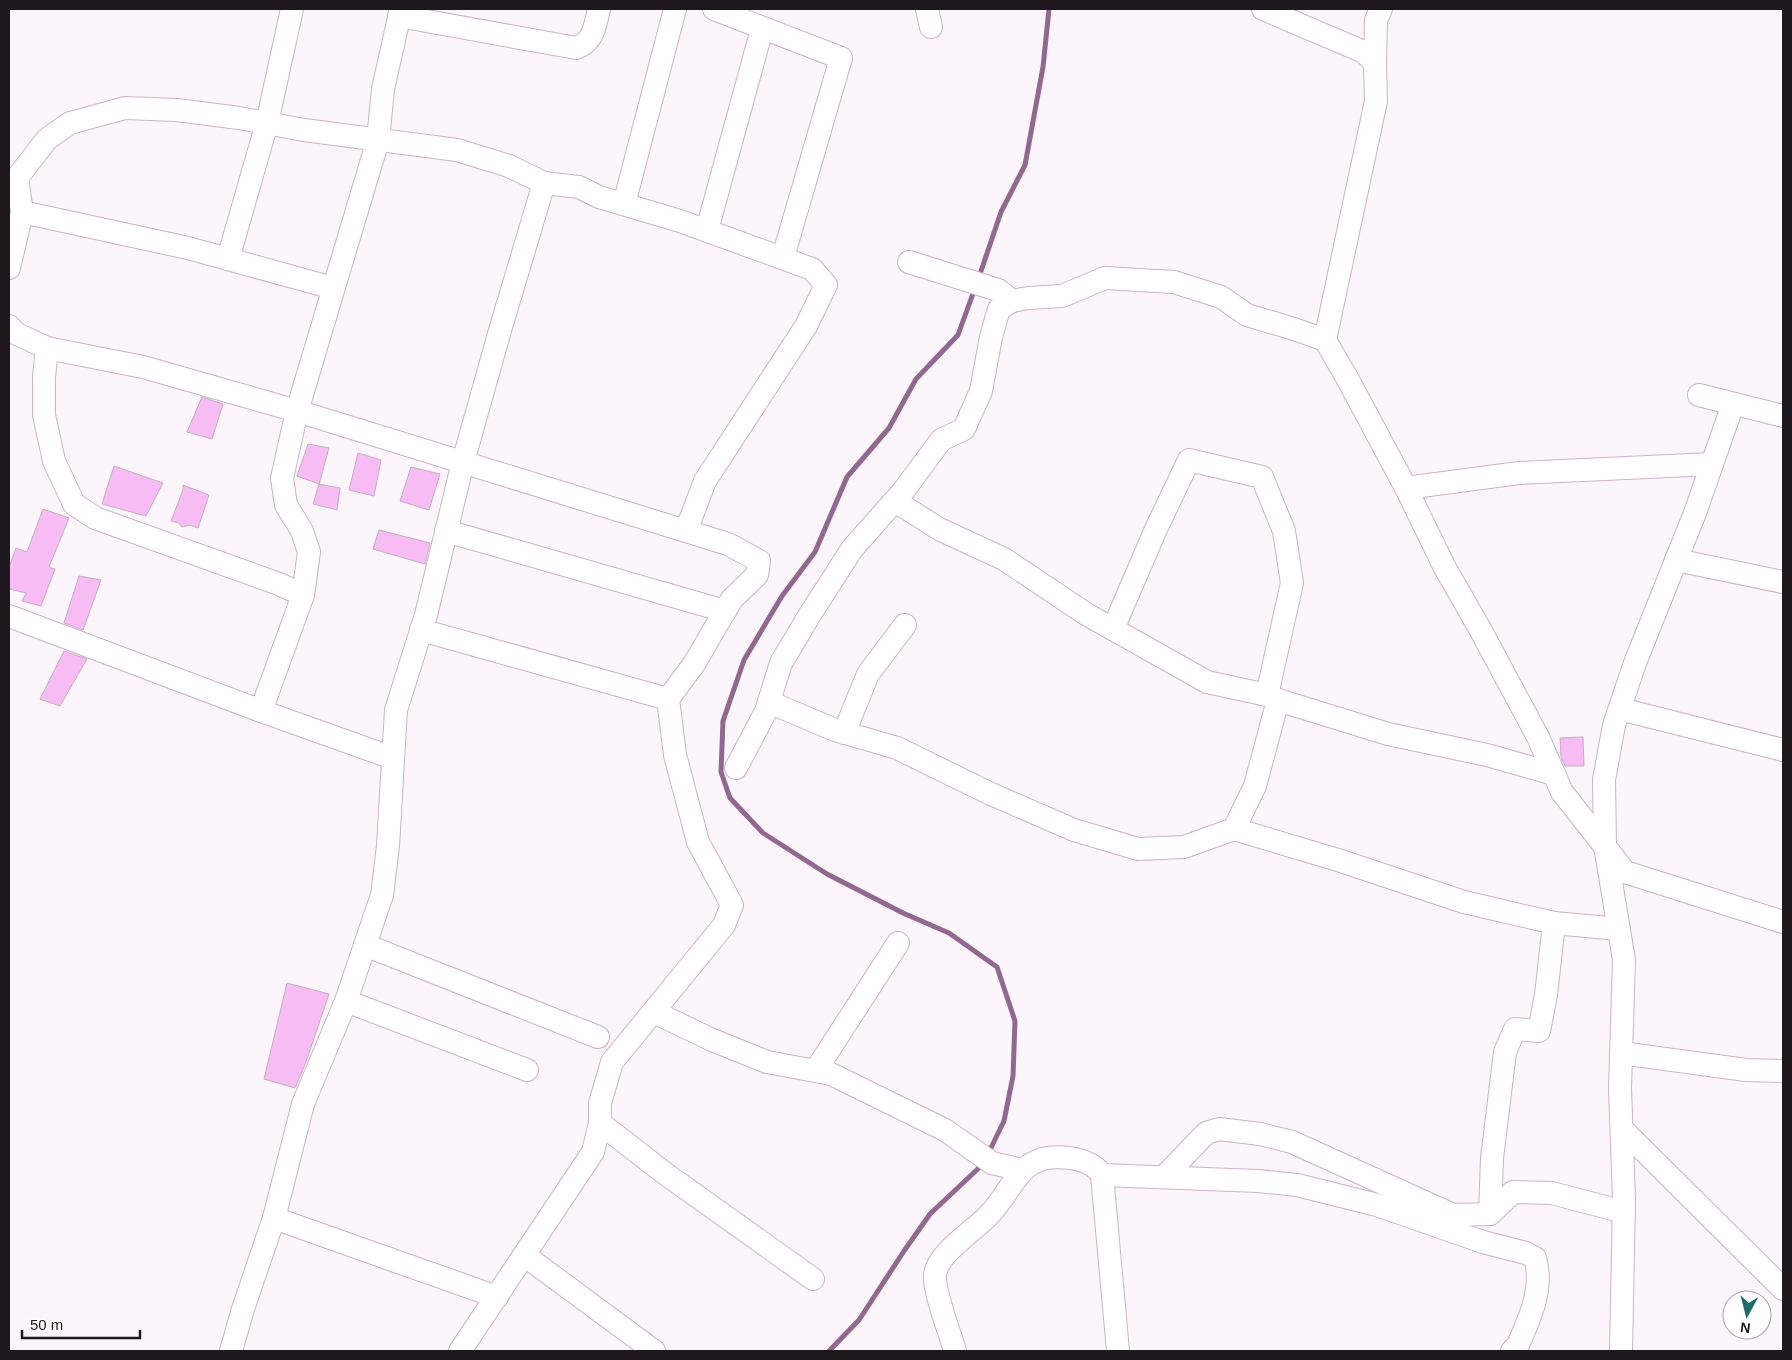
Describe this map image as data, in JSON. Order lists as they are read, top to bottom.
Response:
{
  "scale_bar": "50 m",
  "north": "bottom"
}
